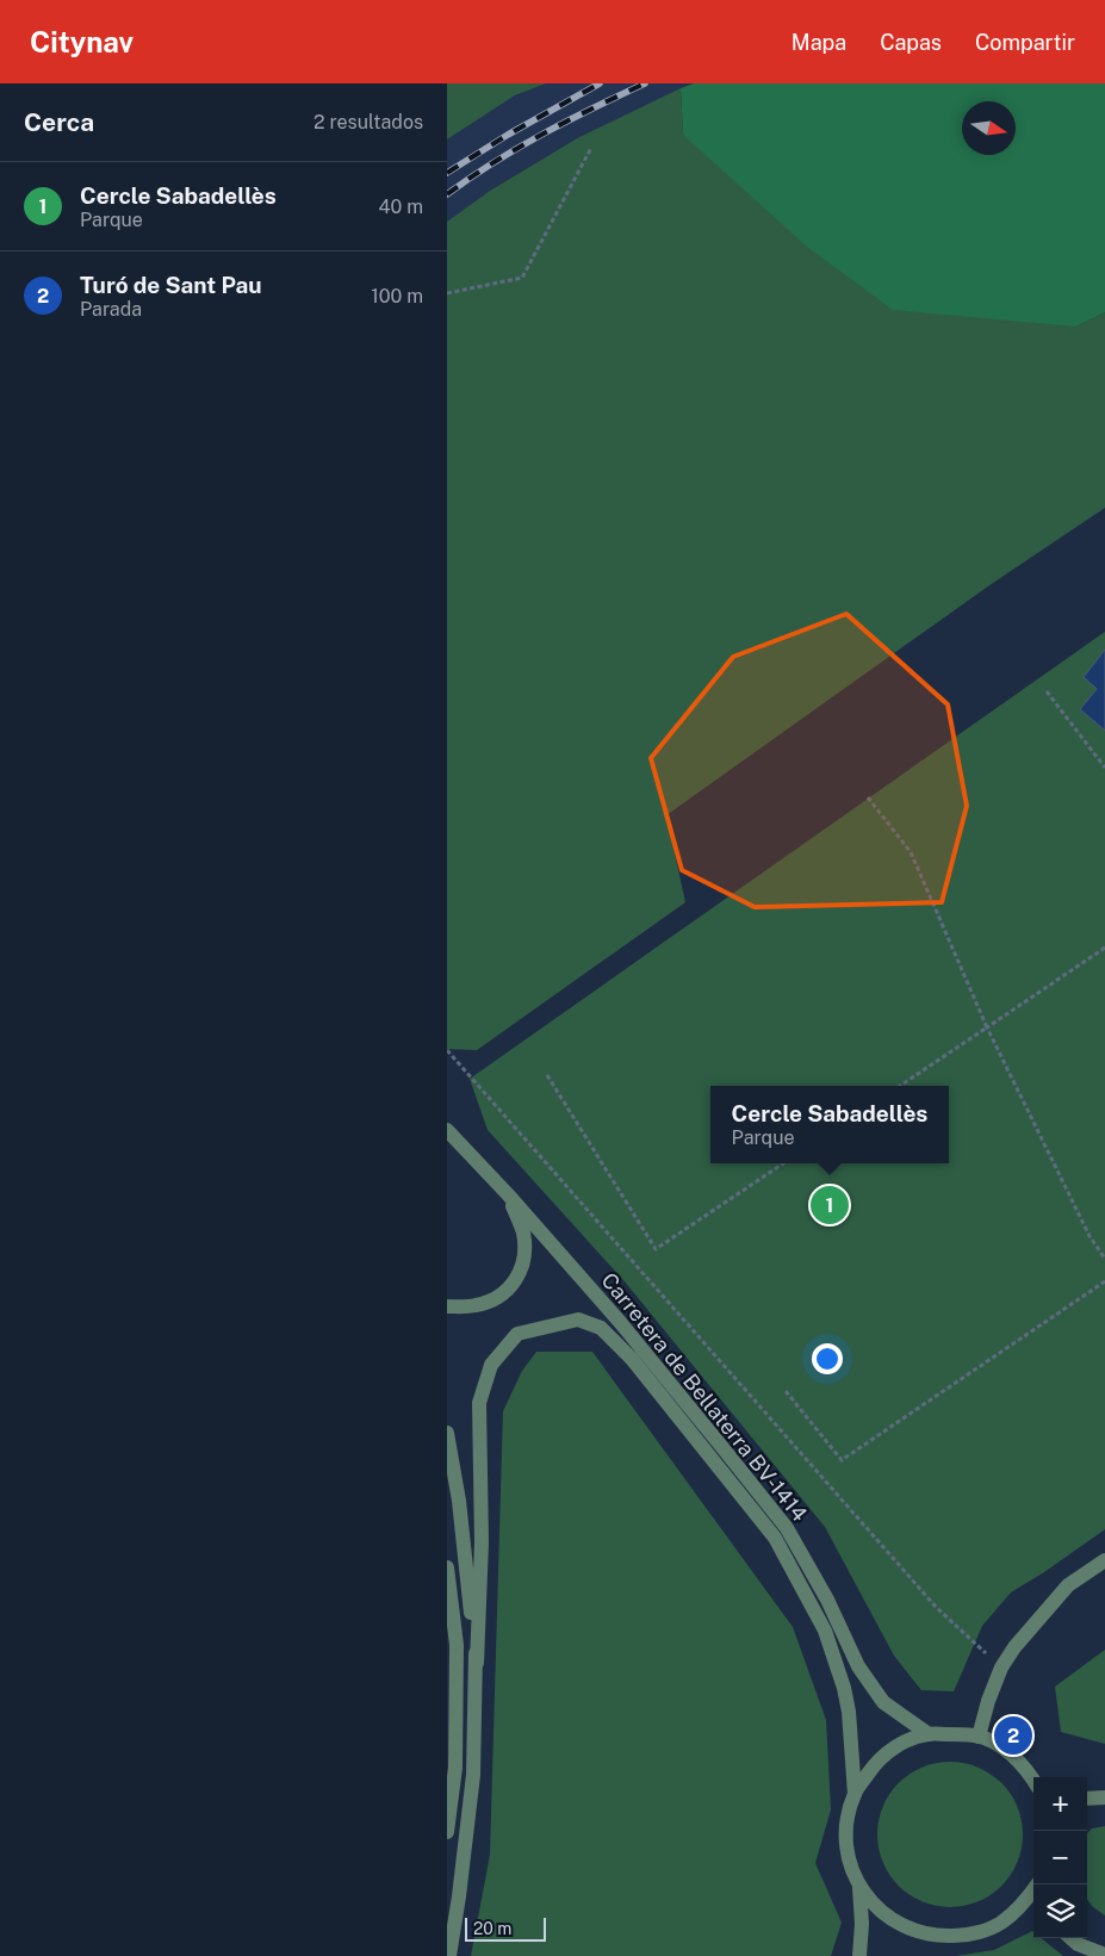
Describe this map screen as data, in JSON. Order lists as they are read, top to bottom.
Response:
{
  "streets": {
    "street": ["Carretera de Bellaterra BV-1414"]
  },
  "scale_bar": "20 m",
  "north": "right",
  "page": {
    "header": "Citynav",
    "nav": ["Mapa", "Capas", "Compartir"],
    "heading": ["Cerca", "2 resultados"],
    "list": [
      {
        "mark": "1",
        "name": "Cercle Sabadellès",
        "note": "Parque",
        "value": "40 m"
      },
      {
        "mark": "2",
        "name": "Turó de Sant Pau",
        "note": "Parada",
        "value": "100 m"
      }
    ],
    "popup": ["Cercle Sabadellès", "Parque"],
    "pins": ["1", "2"],
    "map_buttons": ["+", "−"],
    "scale": "20 m"
  }
}
